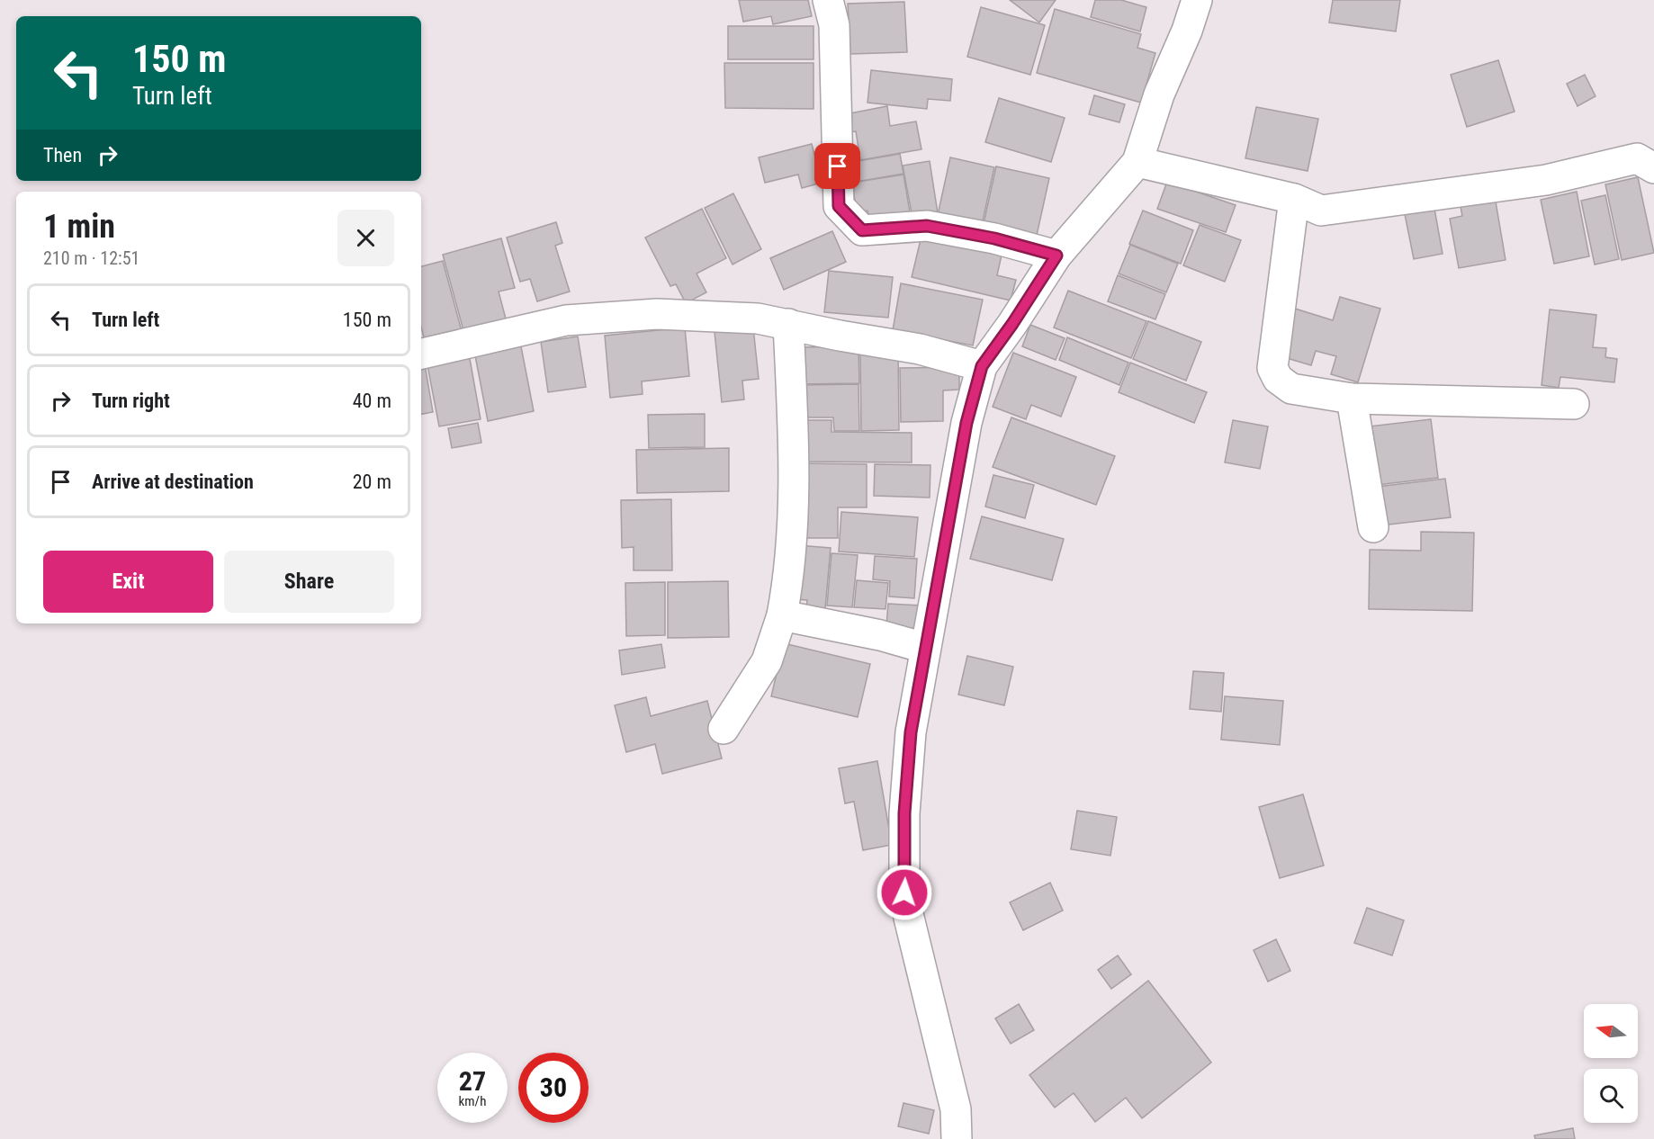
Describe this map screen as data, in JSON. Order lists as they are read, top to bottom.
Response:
{
  "north": "left",
  "page": {
    "turn": ["150 m", "Turn left"],
    "then": "Then",
    "heading": ["1 min", "210 m · 12:51"],
    "list": [
      {
        "name": "Turn left",
        "value": "150 m"
      },
      {
        "name": "Turn right",
        "value": "40 m"
      },
      {
        "name": "Arrive at destination",
        "value": "20 m"
      }
    ],
    "buttons": ["Exit", "Share"],
    "speed": "27 km/h",
    "limit": "30"
  }
}
